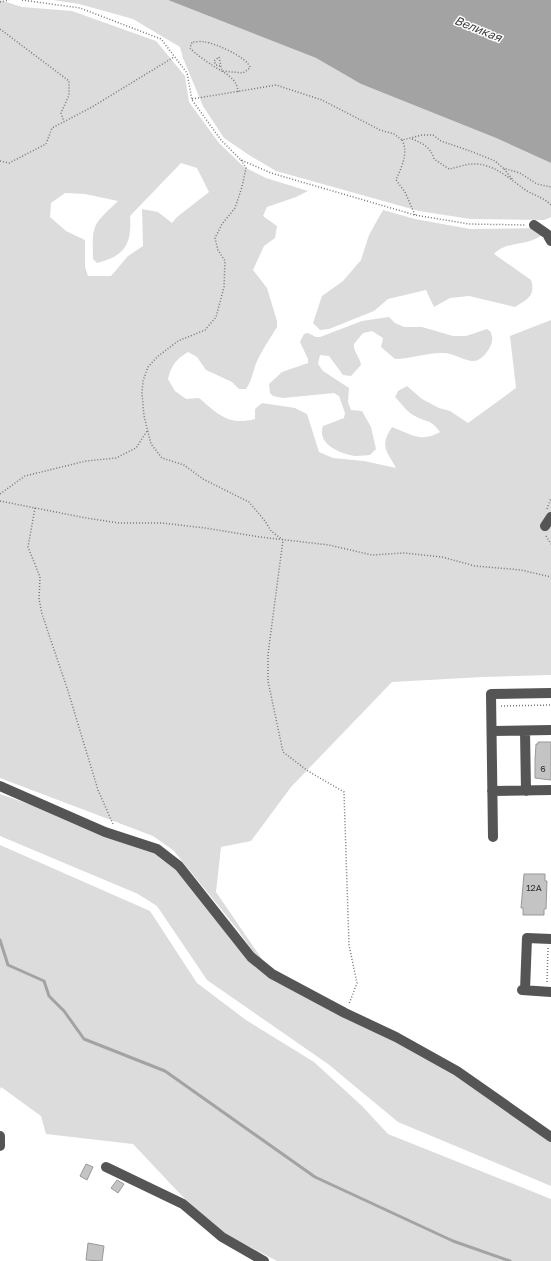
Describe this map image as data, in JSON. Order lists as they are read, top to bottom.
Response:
{
  "water": ["Великая"],
  "house_numbers": ["6", "12А"]
}
